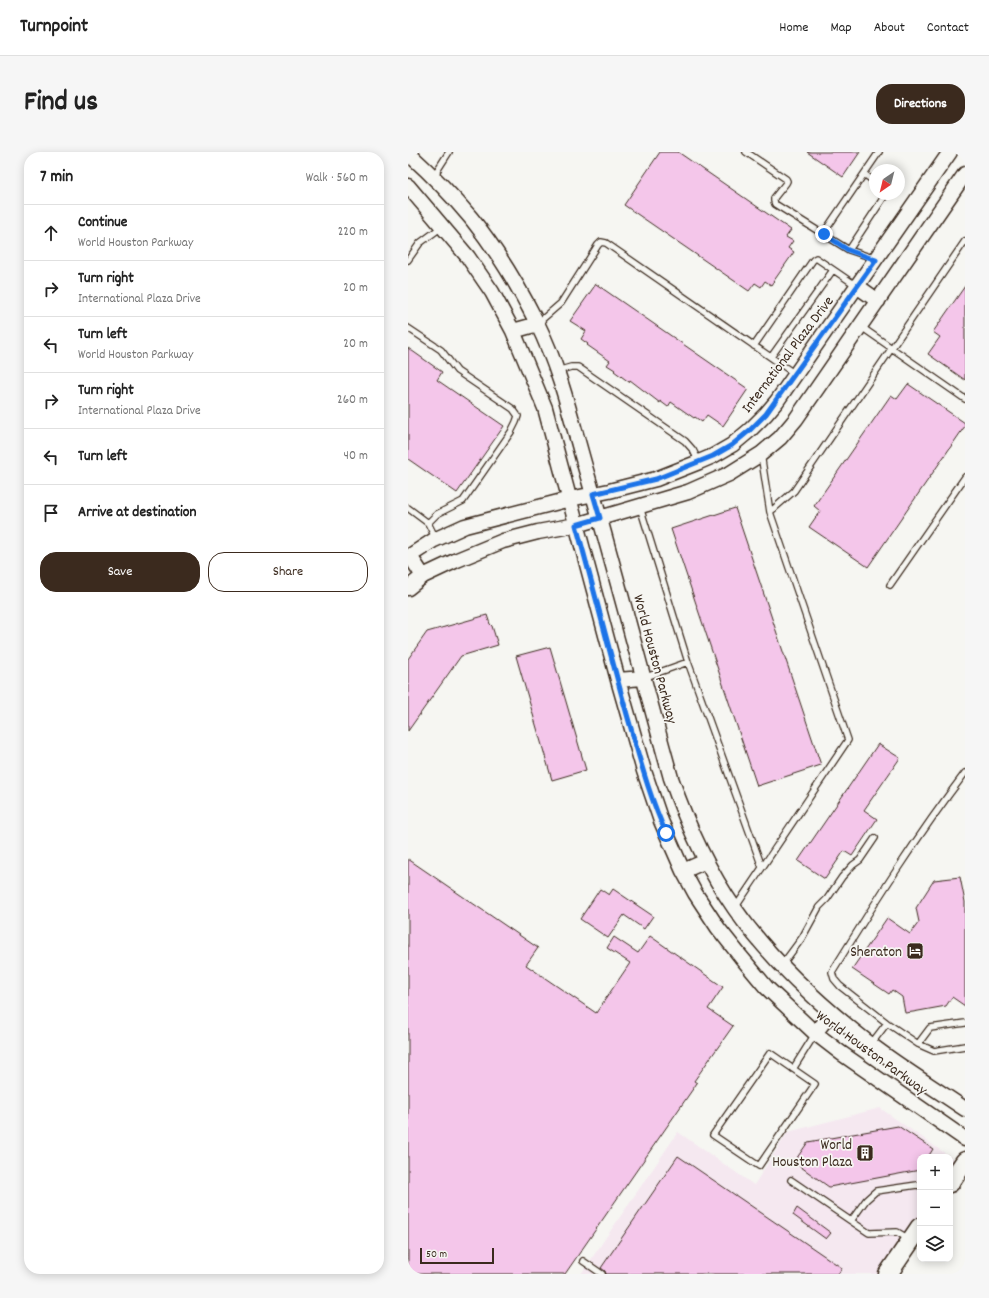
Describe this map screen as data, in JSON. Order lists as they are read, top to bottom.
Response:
{
  "streets": {
    "street": ["International Plaza Drive", "World Houston Parkway"]
  },
  "crossings": [
    ["International Plaza Drive", "World Houston Parkway"]
  ],
  "places": {
    "hotel": ["Sheraton"],
    "building": ["World Houston Plaza"]
  },
  "scale_bar": "50 m",
  "north": "bottom left",
  "page": {
    "header": "Turnpoint",
    "nav": [
      "Home",
      "Map",
      "About",
      "Contact"
    ],
    "title": "Find us",
    "buttons": [
      "Directions",
      ["Save", "Share"]
    ],
    "heading": ["7 min", "Walk · 560 m"],
    "list": [
      ["Continue", "World Houston Parkway", "220 m"],
      ["Turn right", "International Plaza Drive", "20 m"],
      ["Turn left", "World Houston Parkway", "20 m"],
      ["Turn right", "International Plaza Drive", "260 m"],
      ["Turn left", "40 m"],
      "Arrive at destination"
    ],
    "map_buttons": ["+", "−"],
    "scale": "50 m"
  }
}
